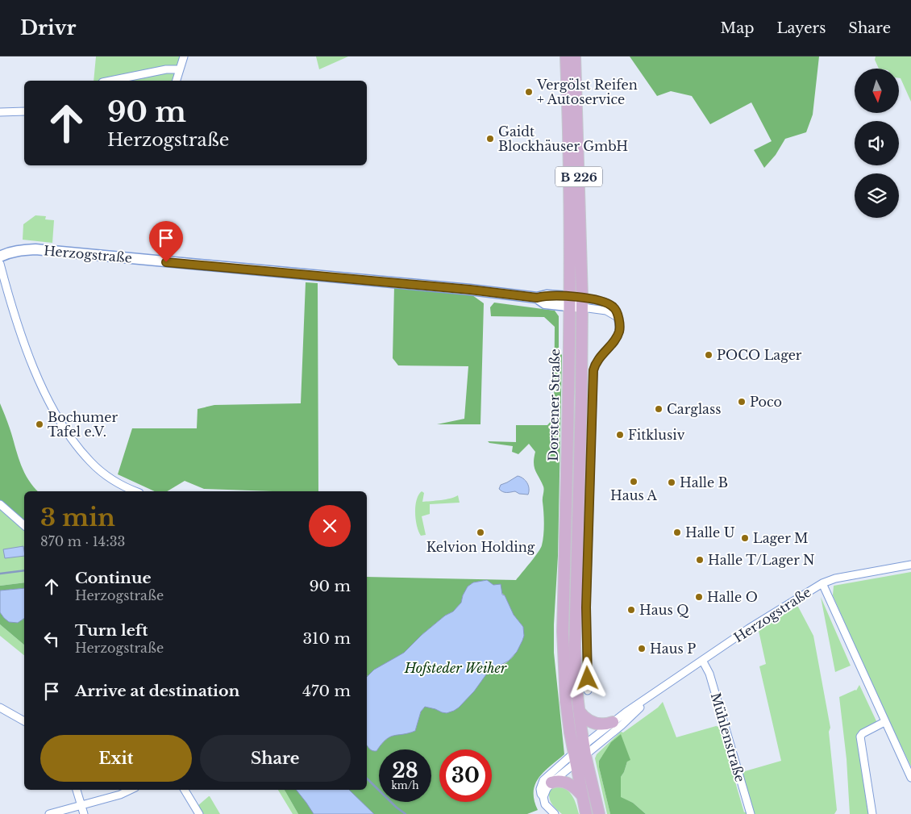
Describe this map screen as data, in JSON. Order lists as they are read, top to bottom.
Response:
{
  "streets": {
    "main road": ["B 226", "Dorstener Straße"],
    "street": ["Herzogstraße", "Mühlenstraße"]
  },
  "crossings": [
    ["Herzogstraße", "Dorstener Straße"],
    ["Herzogstraße", "Mühlenstraße"]
  ],
  "parks": ["Hofsteder Weiher"],
  "places": [
    "Vergölst Reifen + Autoservice",
    "Gaidt Blockhäuser GmbH",
    "POCO Lager",
    "Poco",
    "Carglass",
    "Bochumer Tafel e.V.",
    "Fitklusiv",
    "Haus A",
    "Halle B",
    "Kelvion Holding",
    "Halle U",
    "Lager M",
    "Halle T/Lager N",
    "Halle O",
    "Haus Q",
    "Haus P"
  ],
  "north": "bottom",
  "page": {
    "header": "Drivr",
    "nav": ["Map", "Layers", "Share"],
    "turn": ["90 m", "Herzogstraße"],
    "heading": ["3 min", "870 m · 14:33"],
    "list": [
      {
        "name": "Continue",
        "note": "Herzogstraße",
        "value": "90 m"
      },
      {
        "name": "Turn left",
        "note": "Herzogstraße",
        "value": "310 m"
      },
      {
        "name": "Arrive at destination",
        "value": "470 m"
      }
    ],
    "buttons": ["Exit", "Share"],
    "speed": "28 km/h",
    "limit": "30"
  }
}
